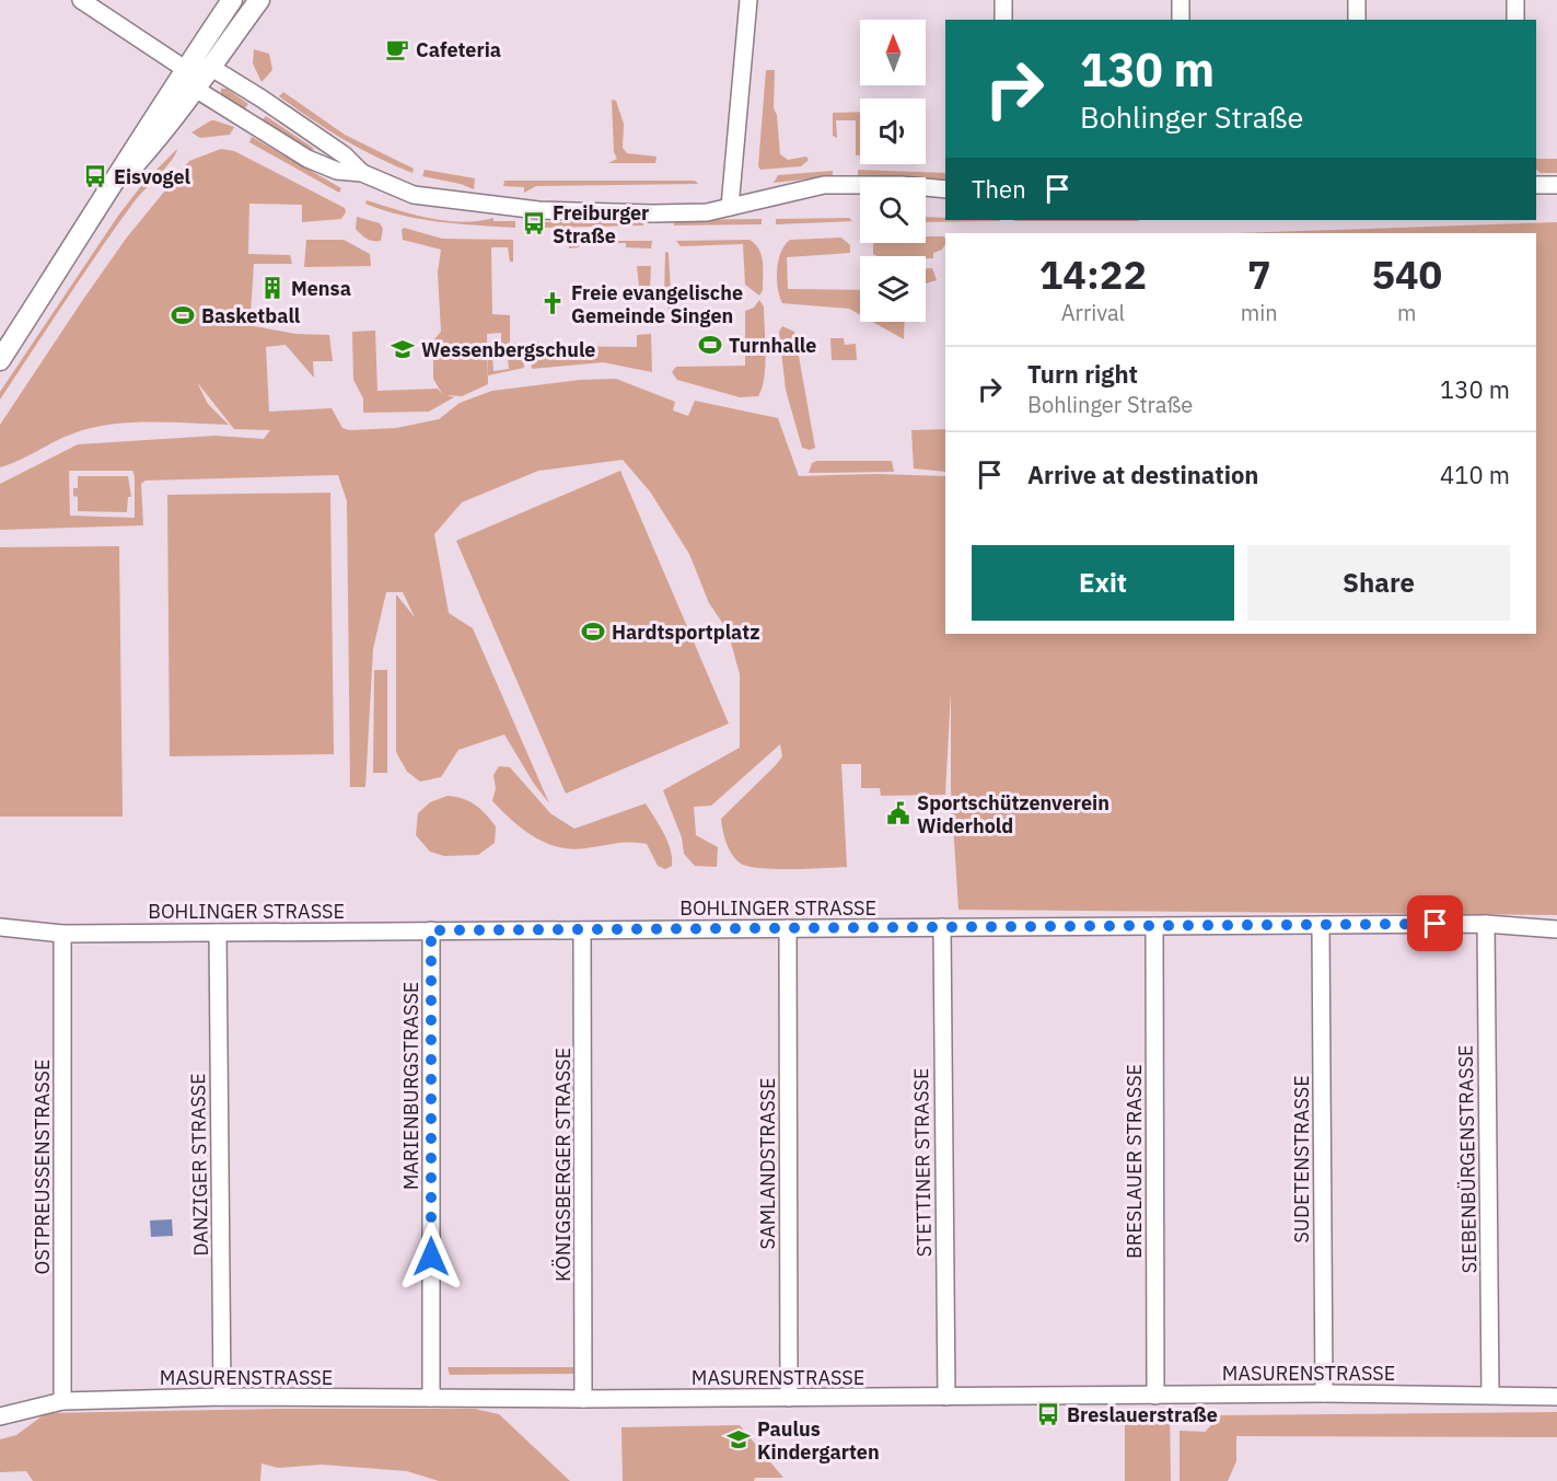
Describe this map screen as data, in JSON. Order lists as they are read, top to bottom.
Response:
{
  "streets": {
    "street": [
      "BOHLINGER STRASSE",
      "MARIENBURGSTRASSE",
      "SUDETENSTRASSE",
      "SIEBENBÜRGENSTRASSE",
      "BRESLAUER STRASSE",
      "STETTINER STRASSE",
      "SAMLANDSTRASSE",
      "DANZIGER STRASSE",
      "KÖNIGSBERGER STRASSE",
      "OSTPREUSSENSTRASSE",
      "MASURENSTRASSE"
    ]
  },
  "crossings": [
    ["BOHLINGER STRASSE", "MARIENBURGSTRASSE"],
    ["BOHLINGER STRASSE", "SUDETENSTRASSE"],
    ["BOHLINGER STRASSE", "SIEBENBÜRGENSTRASSE"],
    ["BOHLINGER STRASSE", "BRESLAUER STRASSE"],
    ["BOHLINGER STRASSE", "STETTINER STRASSE"],
    ["BOHLINGER STRASSE", "SAMLANDSTRASSE"],
    ["BOHLINGER STRASSE", "DANZIGER STRASSE"],
    ["BOHLINGER STRASSE", "KÖNIGSBERGER STRASSE"],
    ["BOHLINGER STRASSE", "OSTPREUSSENSTRASSE"],
    ["MARIENBURGSTRASSE", "MASURENSTRASSE"],
    ["SUDETENSTRASSE", "MASURENSTRASSE"],
    ["SIEBENBÜRGENSTRASSE", "MASURENSTRASSE"],
    ["BRESLAUER STRASSE", "MASURENSTRASSE"],
    ["STETTINER STRASSE", "MASURENSTRASSE"],
    ["SAMLANDSTRASSE", "MASURENSTRASSE"],
    ["DANZIGER STRASSE", "MASURENSTRASSE"],
    ["KÖNIGSBERGER STRASSE", "MASURENSTRASSE"],
    ["OSTPREUSSENSTRASSE", "MASURENSTRASSE"]
  ],
  "places": {
    "cafe": ["Cafeteria"],
    "bus stop": ["Eisvogel", "Freiburger Straße", "Breslauerstraße"],
    "building": ["Mensa"],
    "church": ["Freie evangelische Gemeinde Singen"],
    "sports": ["Basketball", "Turnhalle", "Hardtsportplatz"],
    "school or university": ["Wessenbergschule", "Paulus Kindergarten"],
    "public building": ["Sportschützenverein Widerhold"]
  },
  "north": "top",
  "page": {
    "turn": ["130 m", "Bohlinger Straße"],
    "then": "Then",
    "eta": [
      "14:22",
      "Arrival",
      "7",
      "min",
      "540",
      "m"
    ],
    "list": [
      {
        "name": "Turn right",
        "note": "Bohlinger Straße",
        "value": "130 m"
      },
      {
        "name": "Arrive at destination",
        "value": "410 m"
      }
    ],
    "buttons": ["Exit", "Share"]
  }
}
